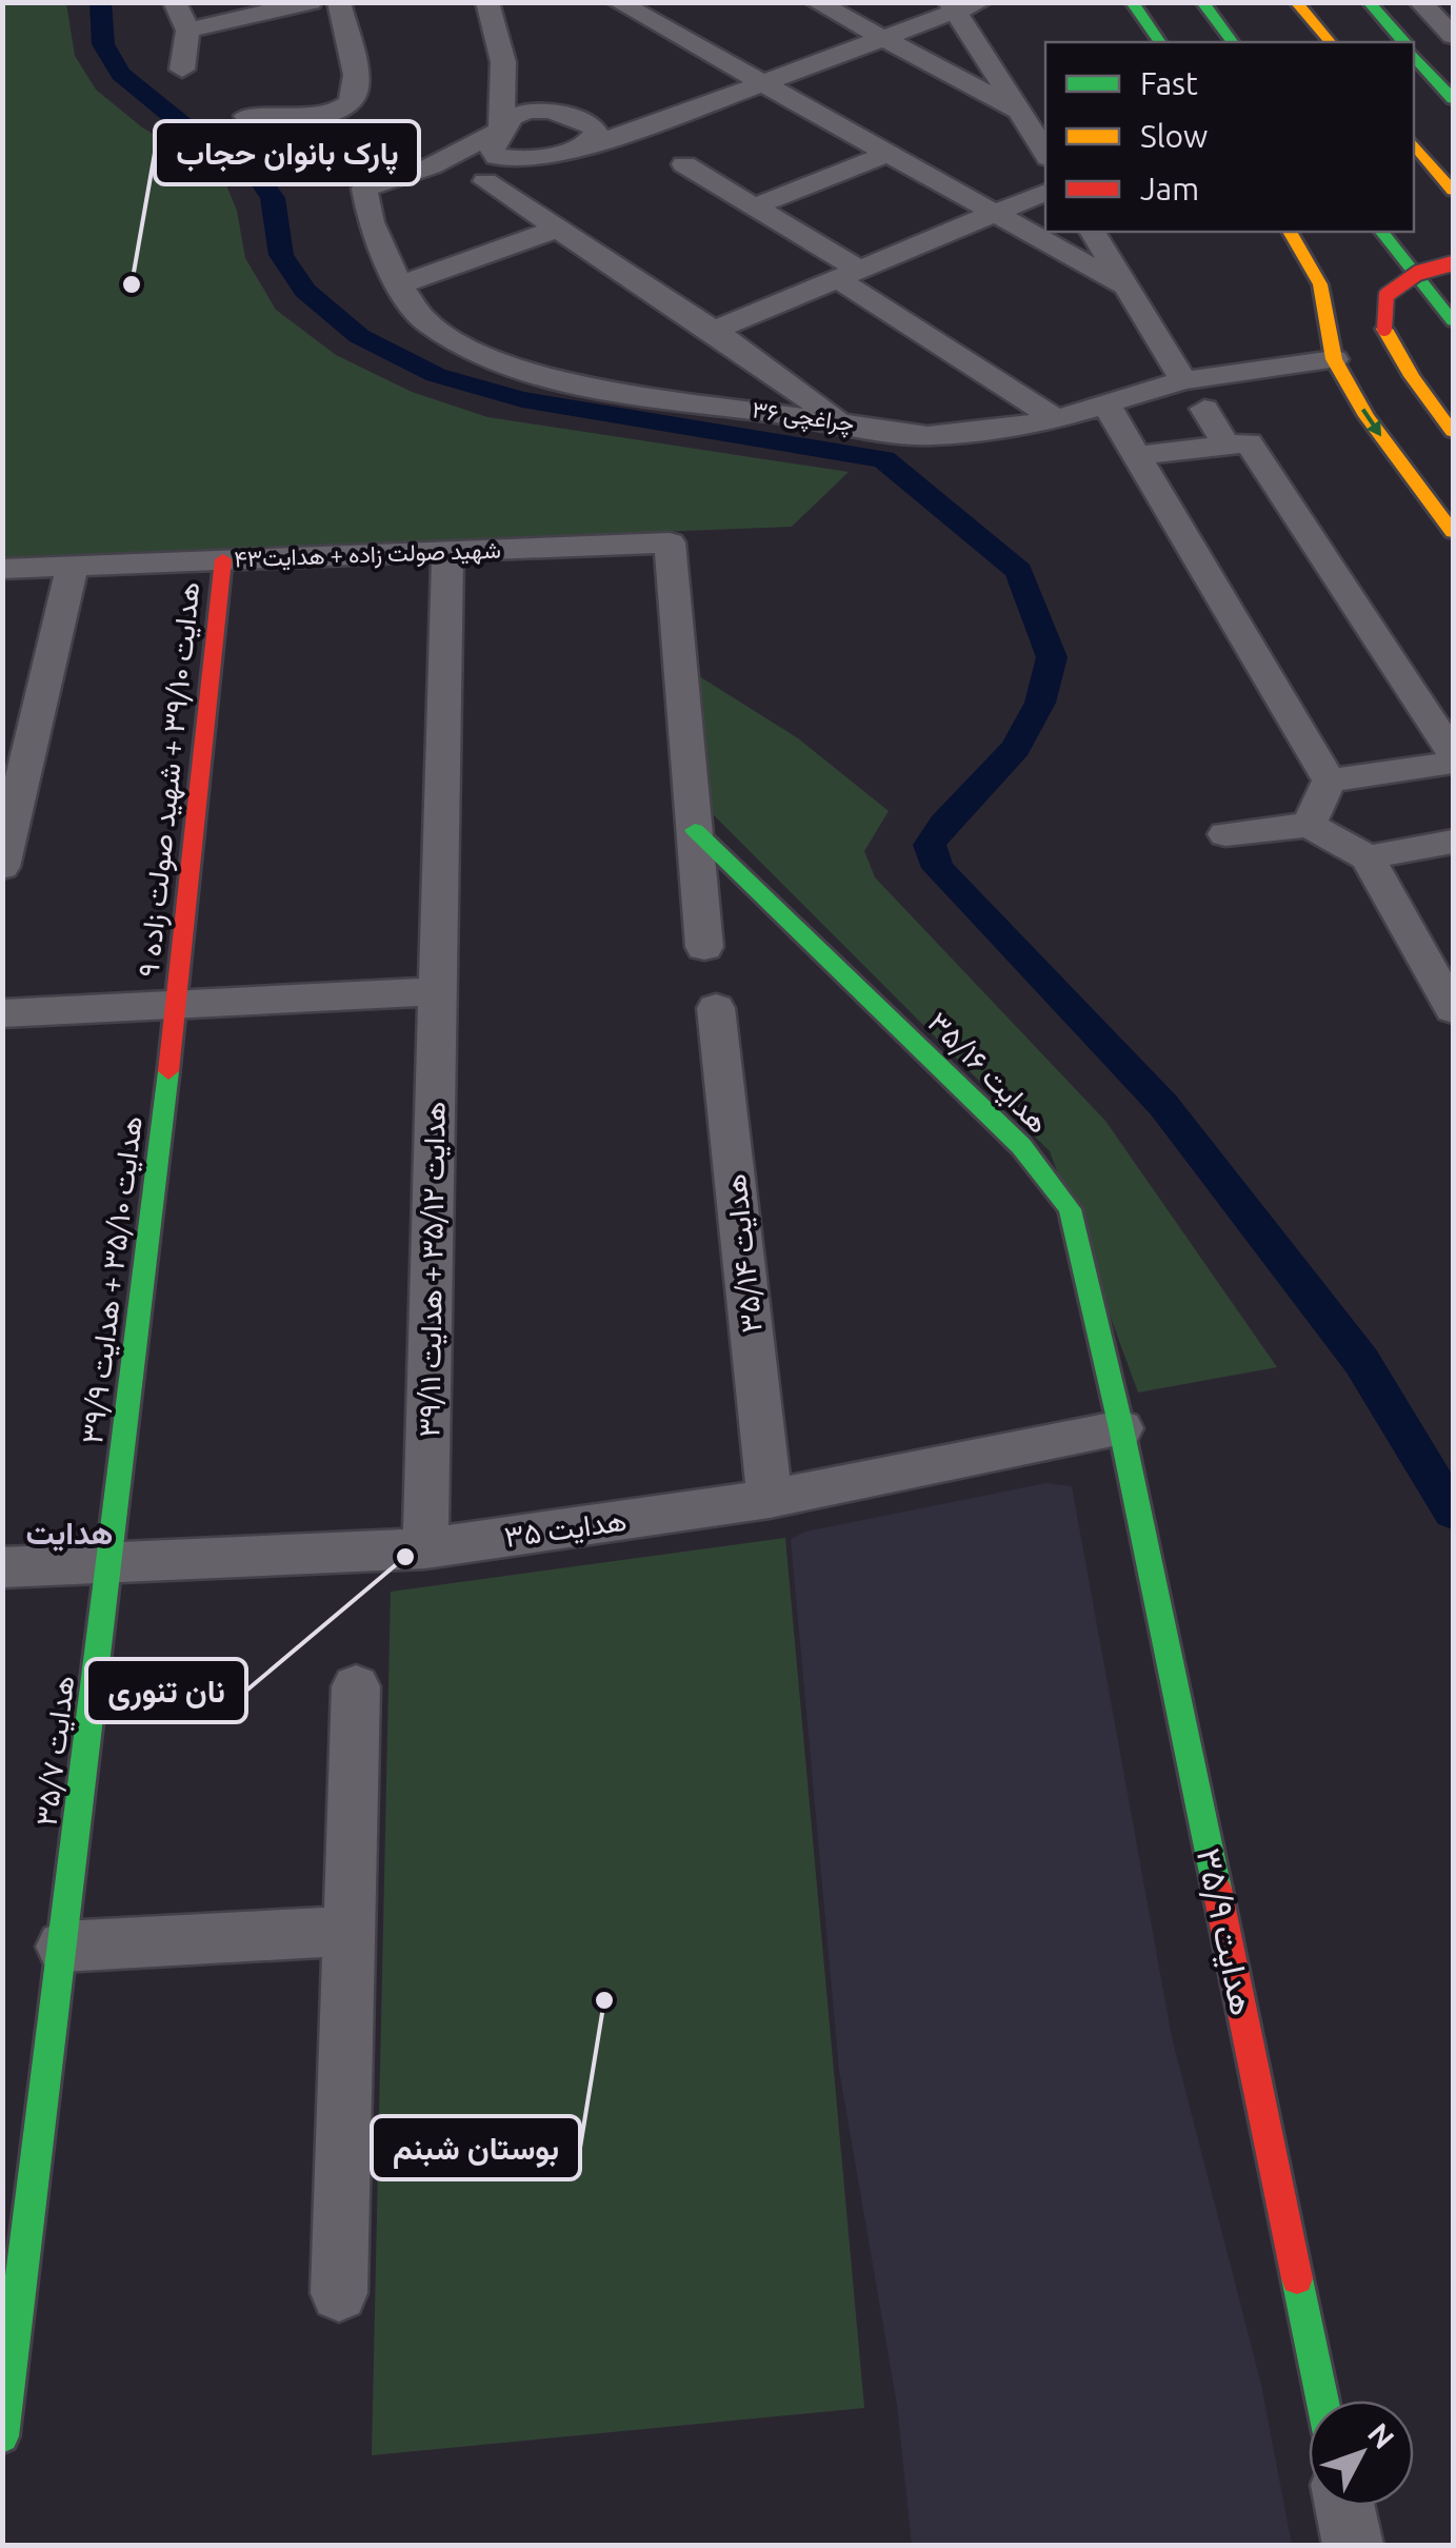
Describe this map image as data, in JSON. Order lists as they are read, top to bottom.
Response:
{
  "streets": {
    "main road": [
      "هدایت ۳۹/۱۰ + شهید صولت زاده ۹",
      "هدایت ۳۵/۱۶",
      "هدایت ۳۵/۱۰ + هدایت ۳۹/۹",
      "هدایت ۳۵/۷",
      "هدایت ۳۵/۹"
    ],
    "street": [
      "چراغچی ۳۶",
      "شهید صولت زاده + هدایت۴۳",
      "هدایت ۳۵/۱۴",
      "هدایت ۳۵/۱۲ + هدایت ۳۹/۱۱",
      "هدایت ۳۵"
    ]
  },
  "crossings": [
    ["شهید صولت زاده + هدایت۴۳", "هدایت ۳۹/۱۰ + شهید صولت زاده ۹"],
    ["شهید صولت زاده + هدایت۴۳", "هدایت ۳۵/۱۶"],
    ["شهید صولت زاده + هدایت۴۳", "هدایت ۳۵/۱۲ + هدایت ۳۹/۱۱"],
    ["هدایت ۳۹/۱۰ + شهید صولت زاده ۹", "هدایت ۳۵/۱۰ + هدایت ۳۹/۹"],
    ["هدایت ۳۵/۱۶", "هدایت ۳۵"],
    ["هدایت ۳۵/۱۶", "هدایت ۳۵/۹"],
    ["هدایت ۳۵/۱۴", "هدایت ۳۵"],
    ["هدایت ۳۵/۱۲ + هدایت ۳۹/۱۱", "هدایت ۳۵"],
    ["هدایت ۳۵/۱۰ + هدایت ۳۹/۹", "هدایت ۳۵"],
    ["هدایت ۳۵/۱۰ + هدایت ۳۹/۹", "هدایت ۳۵/۷"],
    ["هدایت ۳۵", "هدایت ۳۵/۷"],
    ["هدایت ۳۵", "هدایت ۳۵/۹"]
  ],
  "districts": ["هدایت"],
  "places": ["پارک بانوان حجاب", "نان تنوری", "بوستان شبنم"],
  "legend": ["Fast", "Slow", "Jam"],
  "north": "top right"
}
